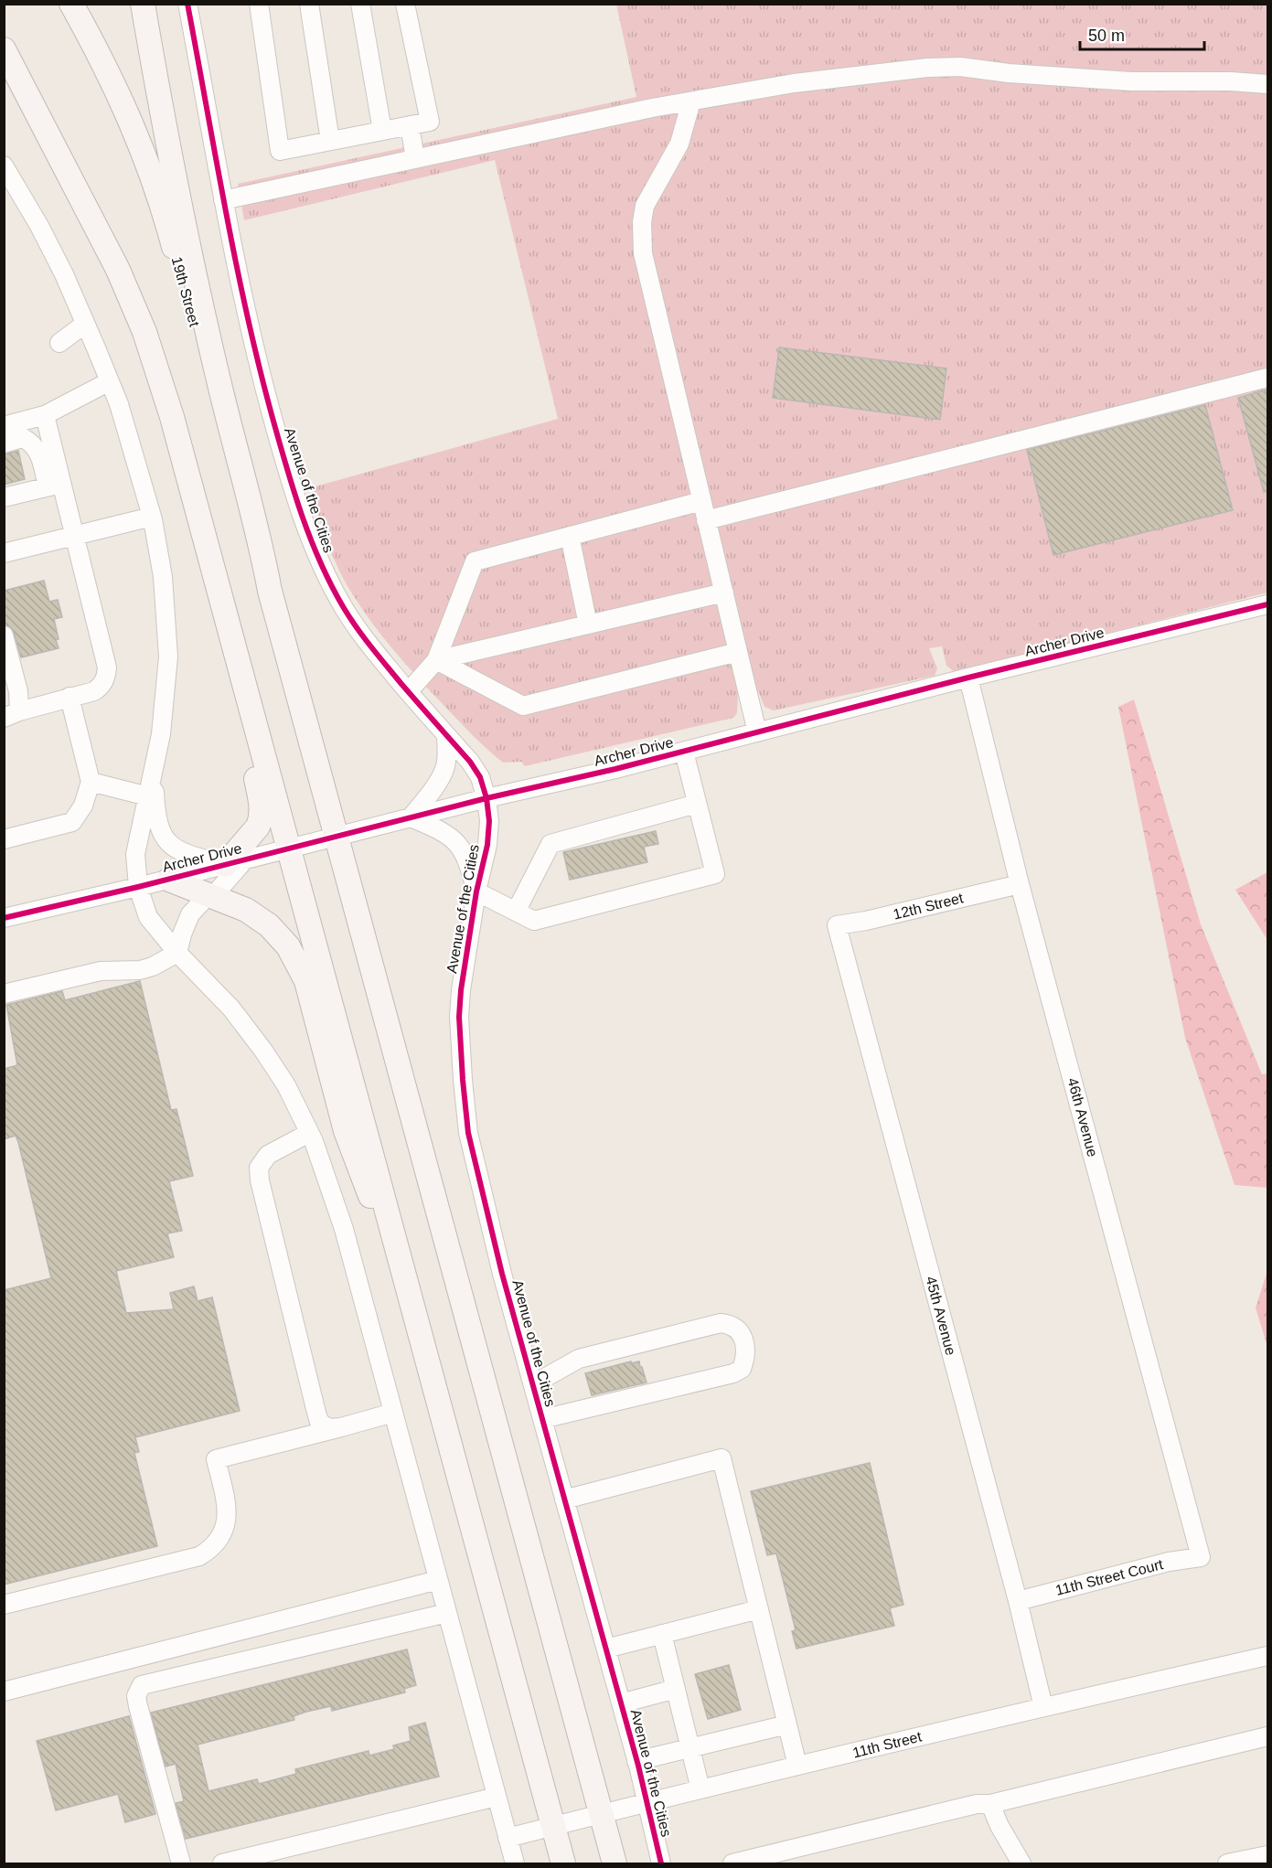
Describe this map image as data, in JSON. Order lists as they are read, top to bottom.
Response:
{
  "streets": {
    "main road": ["19th Street"],
    "street": [
      "Avenue of the Cities",
      "Archer Drive",
      "12th Street",
      "46th Avenue",
      "45th Avenue",
      "11th Street Court",
      "11th Street"
    ]
  },
  "crossings": [
    ["Avenue of the Cities", "Archer Drive"],
    ["Avenue of the Cities", "11th Street"],
    ["Archer Drive", "46th Avenue"],
    ["12th Street", "46th Avenue"],
    ["12th Street", "45th Avenue"],
    ["46th Avenue", "11th Street Court"],
    ["45th Avenue", "11th Street Court"],
    ["45th Avenue", "11th Street"]
  ],
  "scale_bar": "50 m"
}
